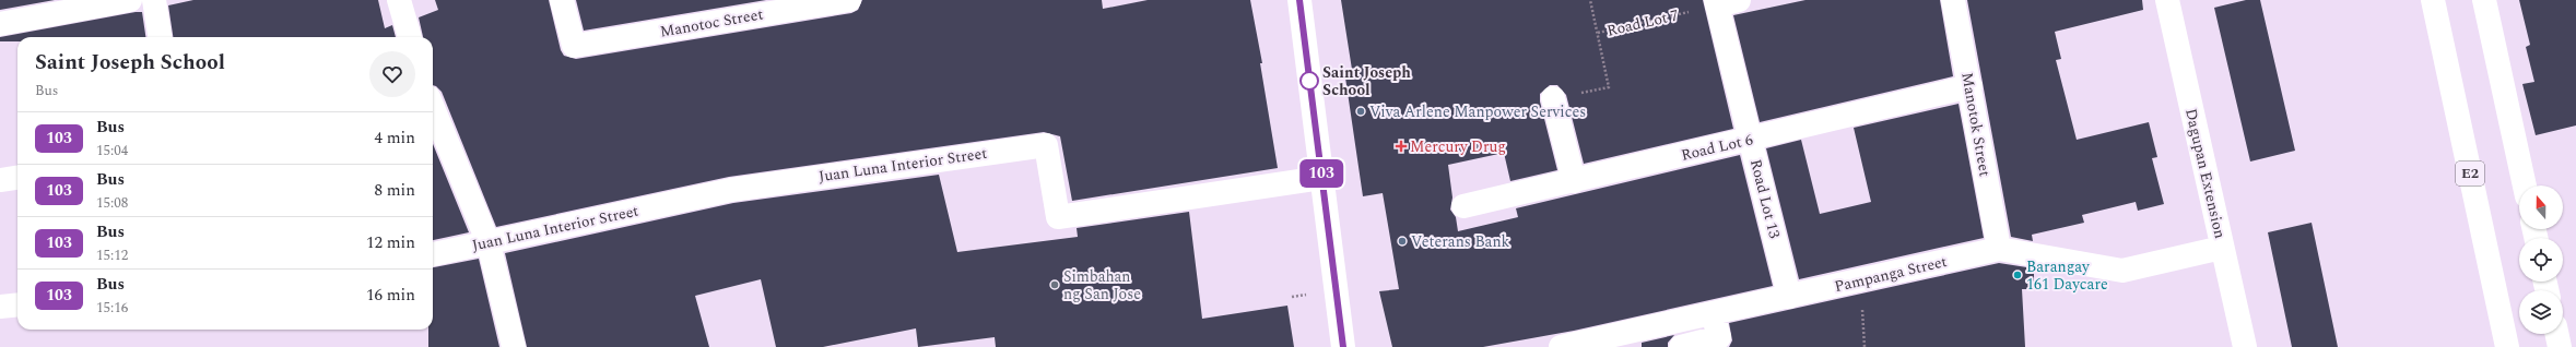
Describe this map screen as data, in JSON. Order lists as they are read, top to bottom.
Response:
{
  "streets": {
    "main road": [
      "Manotoc Street",
      "Manotok Street",
      "Road Lot 6",
      "Juan Luna Interior Street",
      "Dagupan Extension",
      "E2",
      "Road Lot 13",
      "Pampanga Street"
    ],
    "path": ["Road Lot 7"]
  },
  "crossings": [
    ["Road Lot 7", "Road Lot 13"],
    ["Manotok Street", "Road Lot 6"],
    ["Manotok Street", "Pampanga Street"],
    ["Road Lot 6", "Road Lot 13"],
    ["Dagupan Extension", "Pampanga Street"],
    ["Road Lot 13", "Pampanga Street"]
  ],
  "places": {
    "other": [
      "Saint Joseph School",
      "Viva Arlene Manpower Services",
      "Veterans Bank",
      "Barangay 161 Daycare",
      "Simbahan ng San Jose"
    ],
    "health": ["Mercury Drug"]
  },
  "lines": ["bus line 103"],
  "north": "top",
  "page": {
    "on_map": "103",
    "heading": ["Saint Joseph School", "Bus"],
    "list": [
      {
        "mark": "103",
        "name": "Bus",
        "note": "15:04",
        "value": "4 min"
      },
      {
        "mark": "103",
        "name": "Bus",
        "note": "15:08",
        "value": "8 min"
      },
      {
        "mark": "103",
        "name": "Bus",
        "note": "15:12",
        "value": "12 min"
      },
      {
        "mark": "103",
        "name": "Bus",
        "note": "15:16",
        "value": "16 min"
      }
    ]
  }
}
